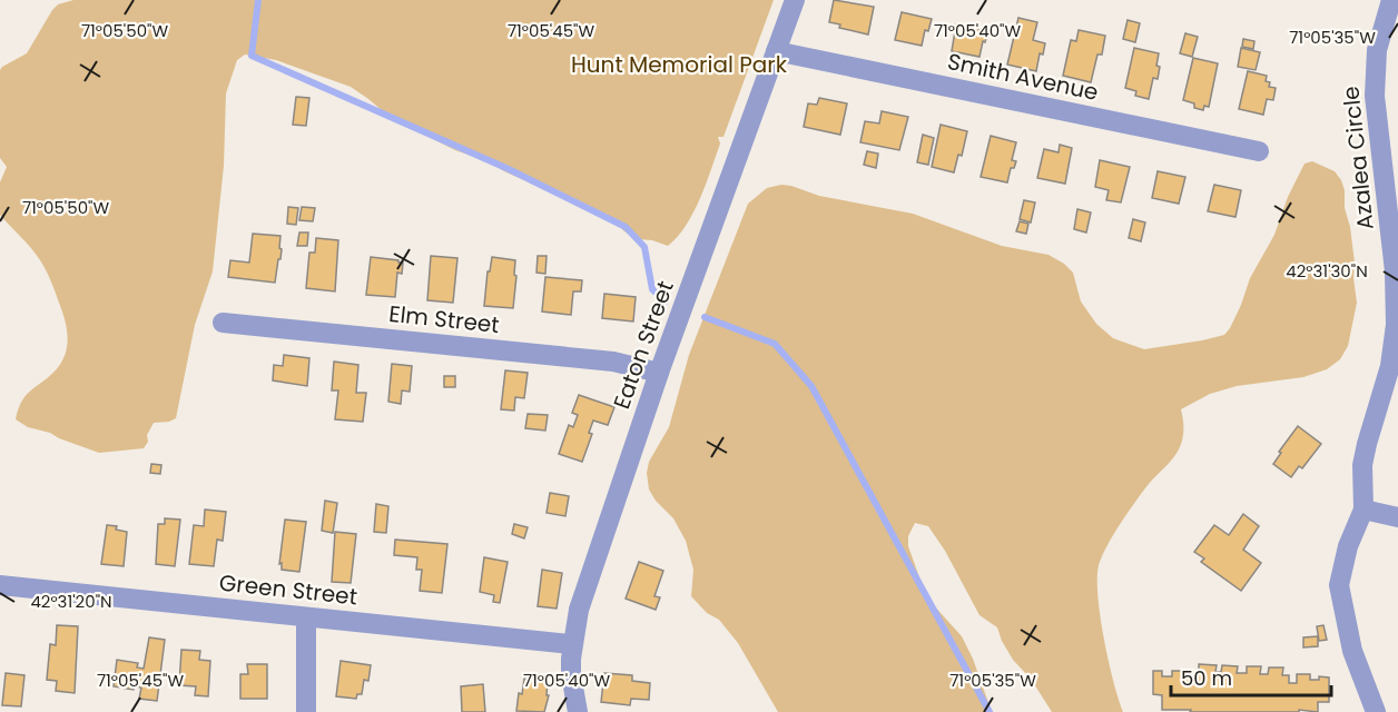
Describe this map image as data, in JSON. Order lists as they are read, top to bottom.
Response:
{
  "streets": {
    "street": [
      "Smith Avenue",
      "Azalea Circle",
      "Elm Street",
      "Eaton Street",
      "Green Street"
    ]
  },
  "crossings": [
    ["Smith Avenue", "Eaton Street"],
    ["Elm Street", "Eaton Street"],
    ["Eaton Street", "Green Street"]
  ],
  "parks": ["Hunt Memorial Park"],
  "scale_bar": "50 m",
  "coordinates": [
    "71°05'50\"W",
    "71°05'45\"W",
    "71°05'40\"W",
    "71°05'35\"W",
    "42°31'30\"N",
    "42°31'20\"N"
  ]
}
